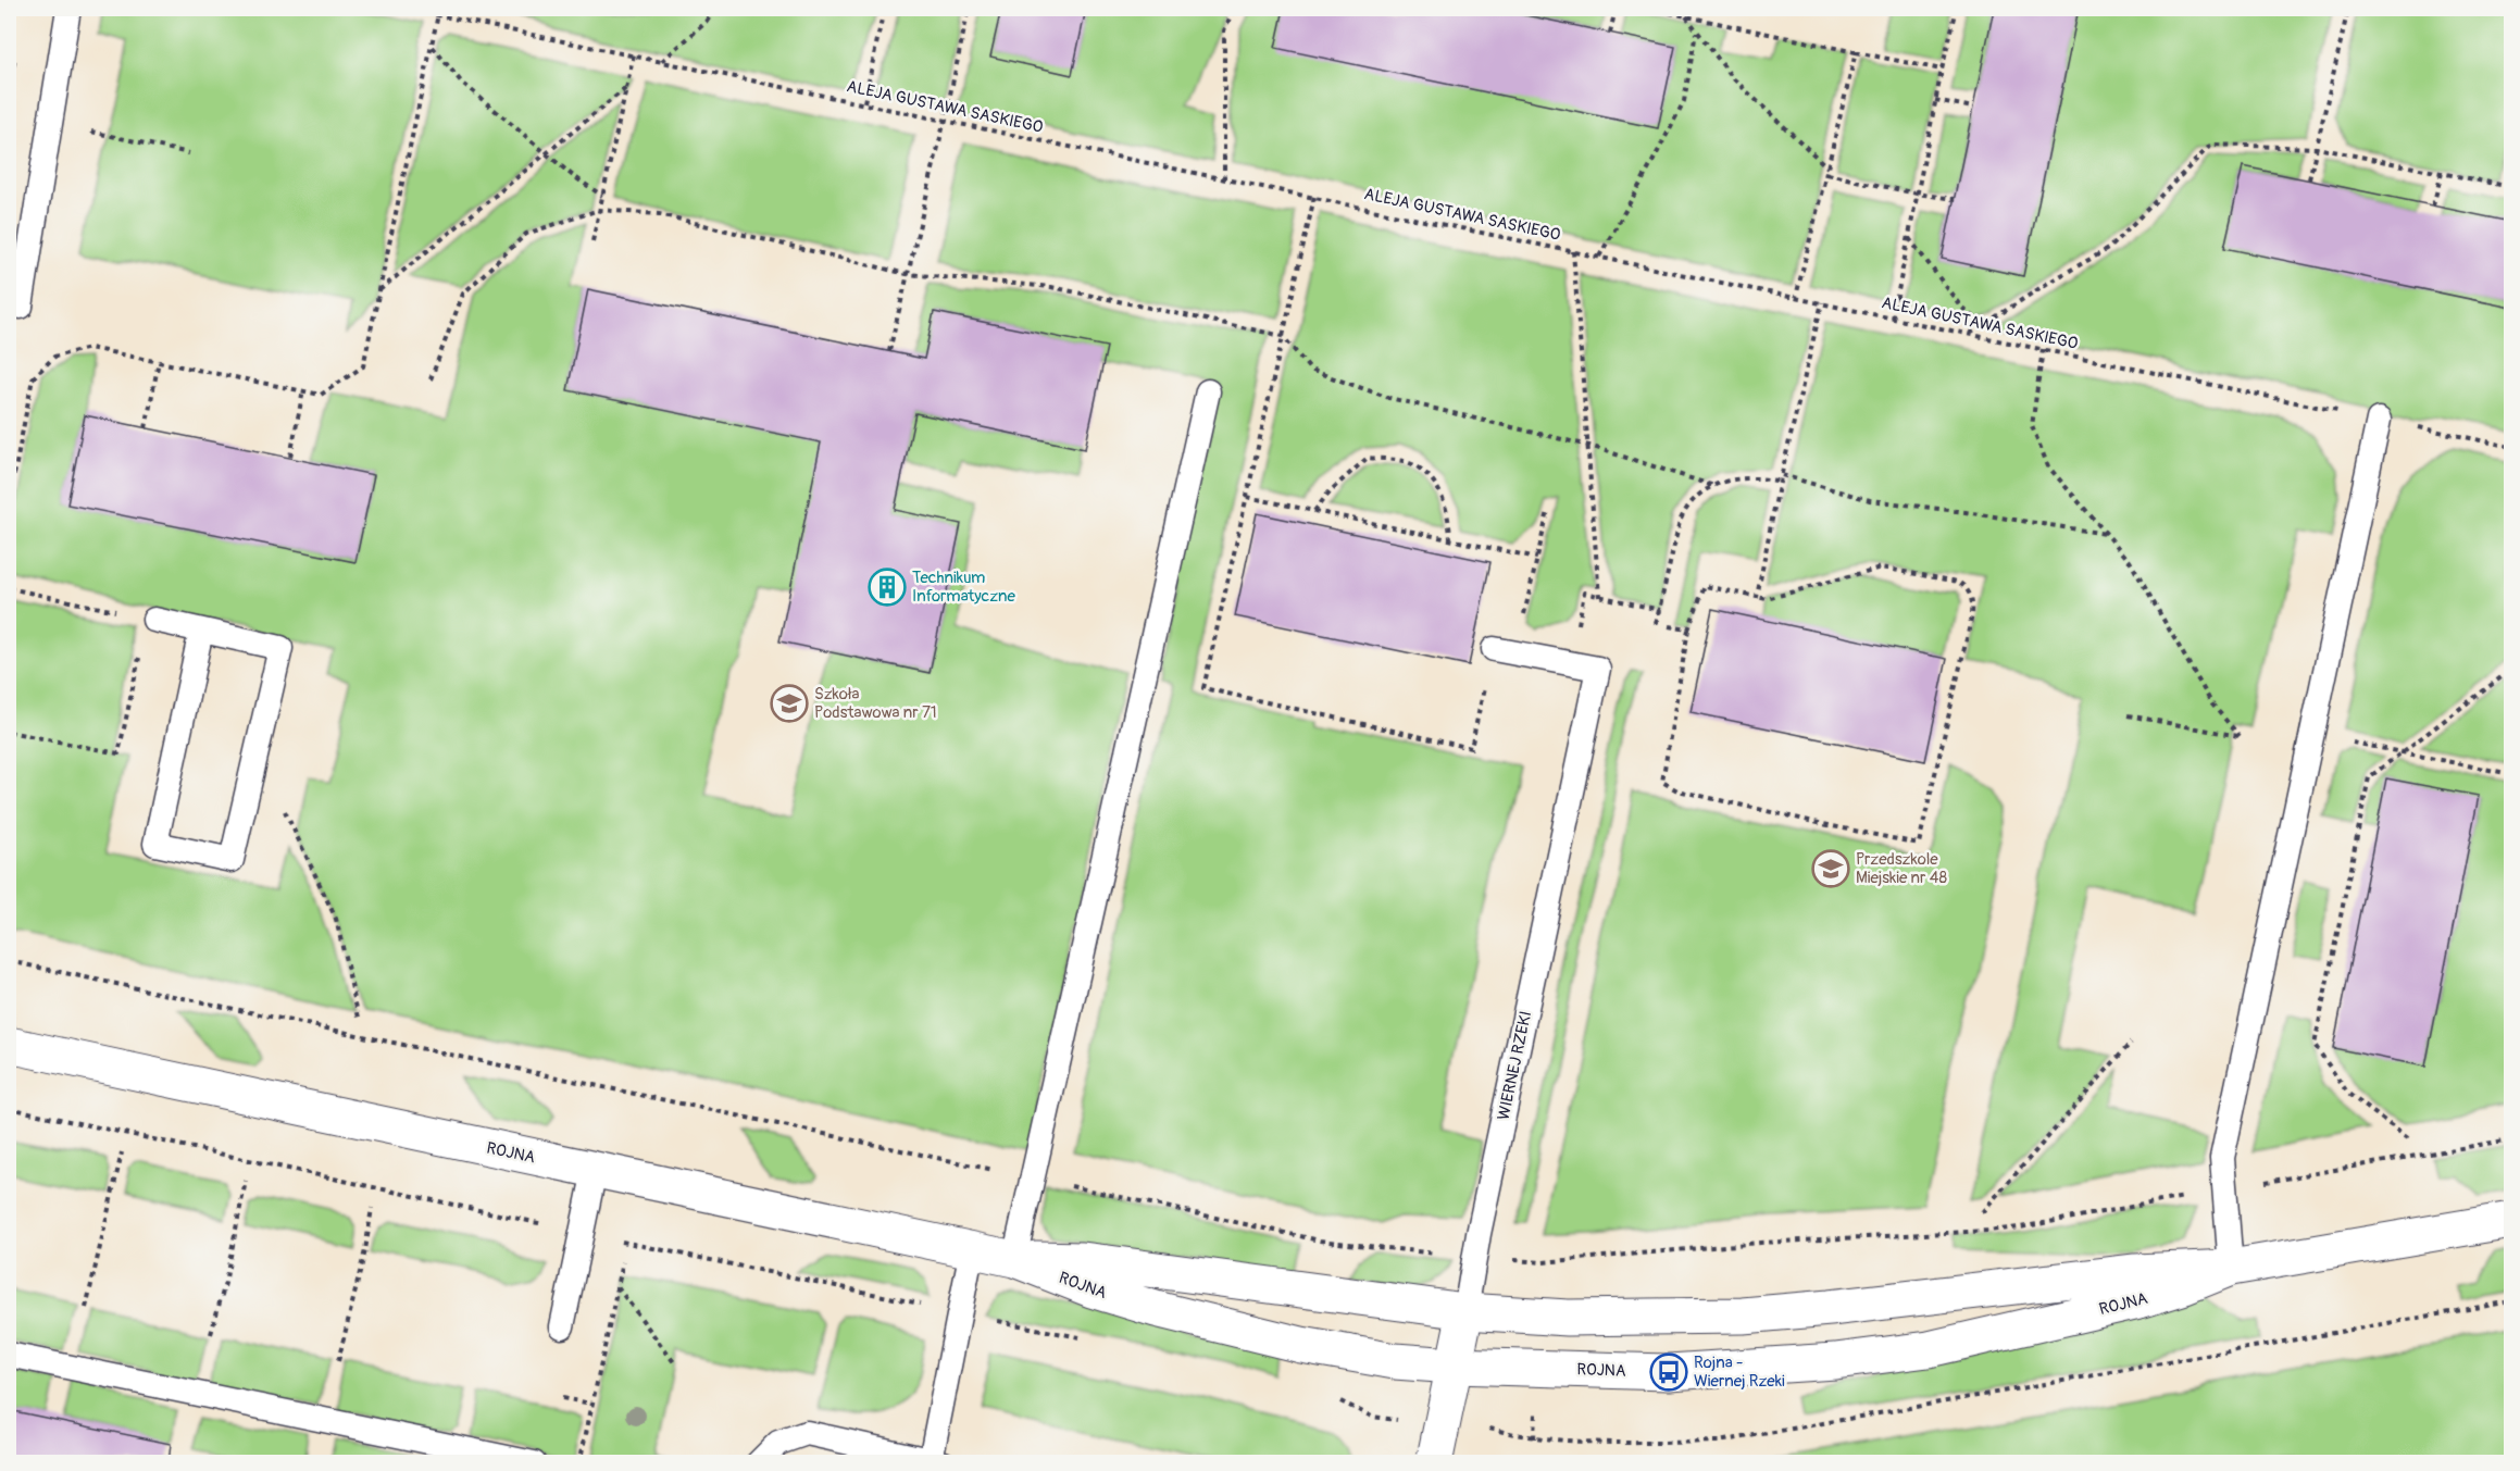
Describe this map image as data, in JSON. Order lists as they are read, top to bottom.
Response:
{
  "streets": {
    "street": ["WIERNEJ RZEKI", "ROJNA"],
    "path": ["ALEJA GUSTAWA SASKIEGO"]
  },
  "crossings": [
    ["WIERNEJ RZEKI", "ROJNA"]
  ],
  "places": {
    "building": ["Technikum Informatyczne"],
    "school or university": ["Szkoła Podstawowa nr 71", "Przedszkole Miejskie nr 48"],
    "bus stop": ["Rojna - Wiernej Rzeki"]
  }
}
